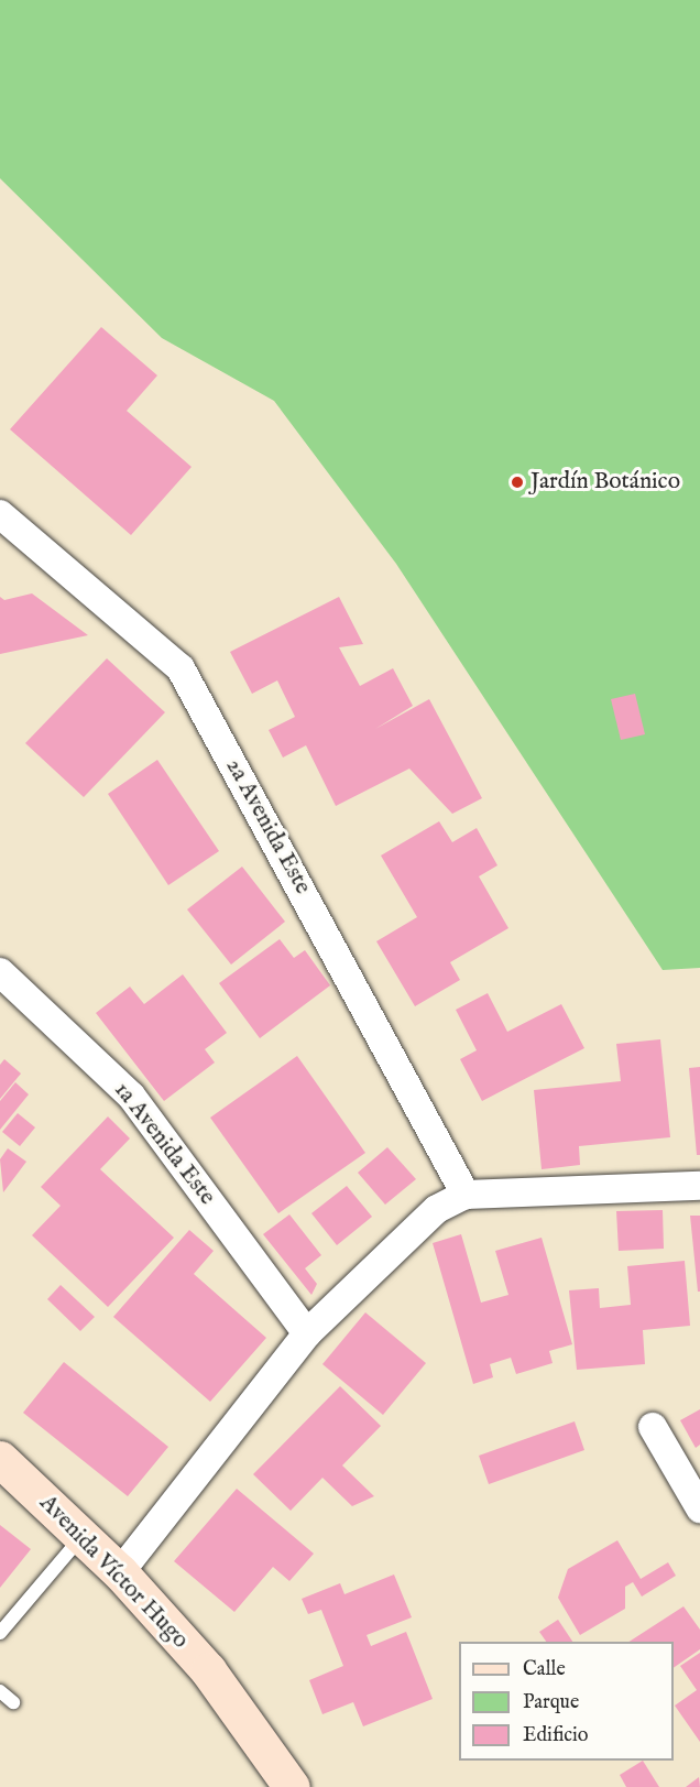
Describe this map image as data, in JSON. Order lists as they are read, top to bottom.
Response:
{
  "streets": {
    "street": ["2a Avenida Este", "1a Avenida Este", "Avenida Víctor Hugo"]
  },
  "places": ["Jardín Botánico"],
  "legend": ["Calle", "Parque", "Edificio"]
}
